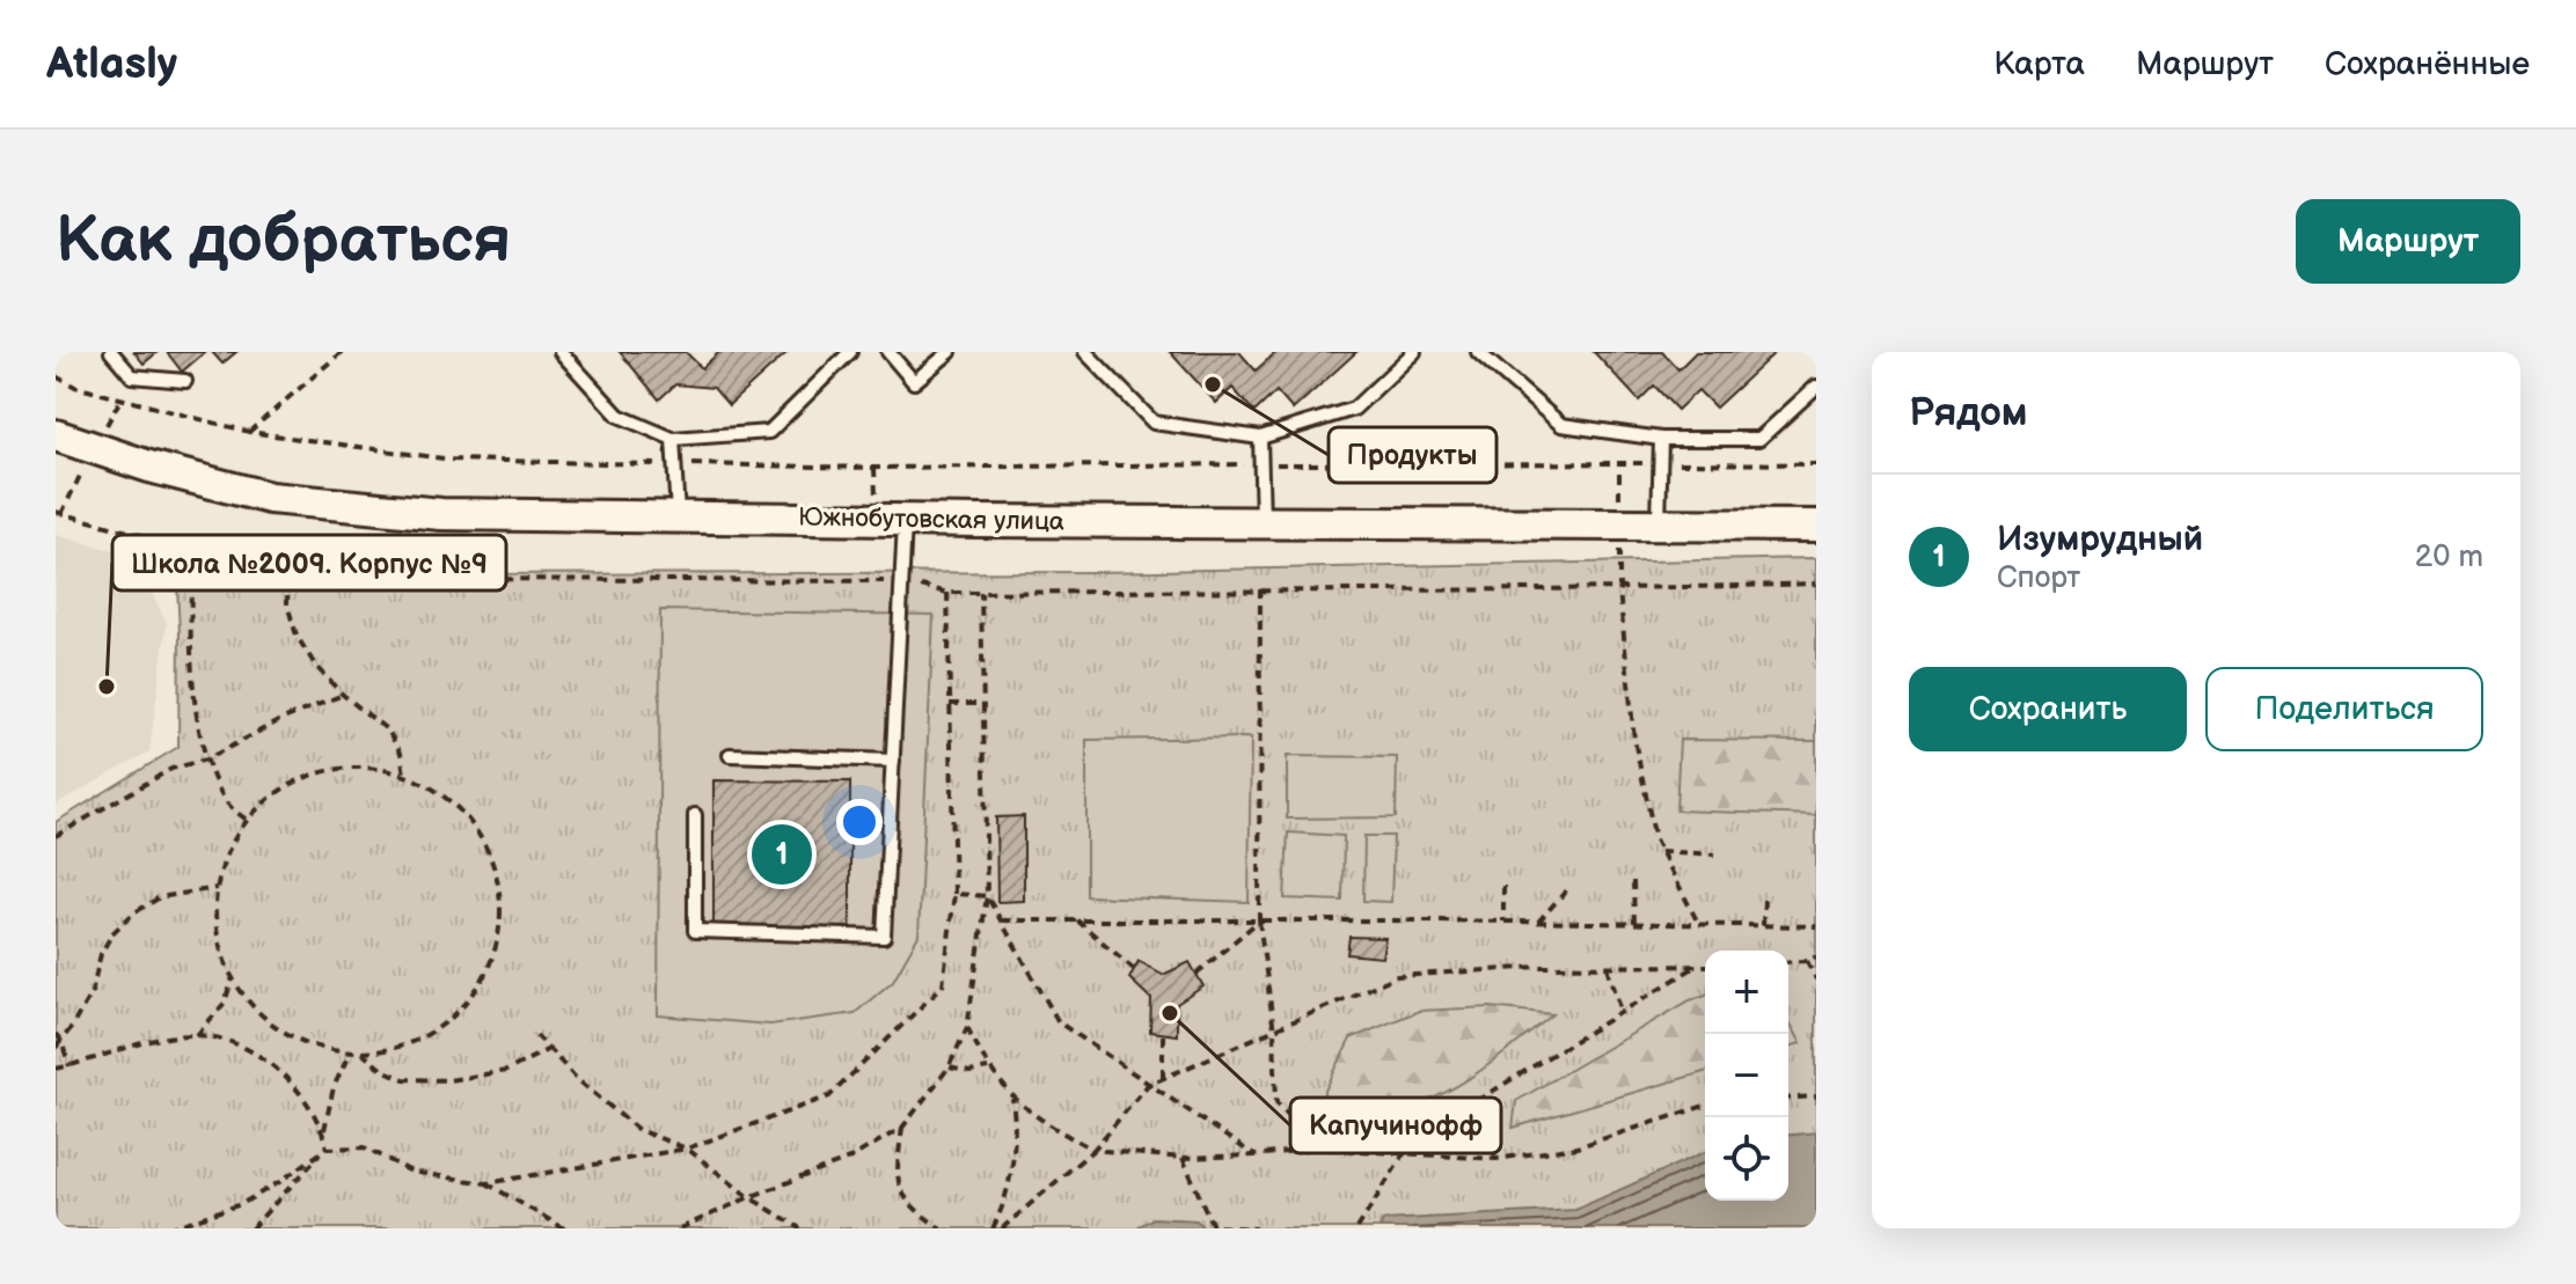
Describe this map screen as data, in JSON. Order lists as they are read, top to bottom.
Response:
{
  "streets": {
    "street": ["Южнобутовская улица"]
  },
  "places": ["Продукты", "Школа №2009. Корпус №9", "Капучинофф"],
  "page": {
    "header": "Atlasly",
    "nav": ["Карта", "Маршрут", "Сохранённые"],
    "buttons": [
      "Маршрут",
      ["Сохранить", "Поделиться"]
    ],
    "title": "Как добраться",
    "heading": "Рядом",
    "list": [
      {
        "mark": "1",
        "name": "Изумрудный",
        "note": "Спорт",
        "value": "20 m"
      }
    ],
    "pins": "1",
    "map_buttons": ["+", "−"]
  }
}
